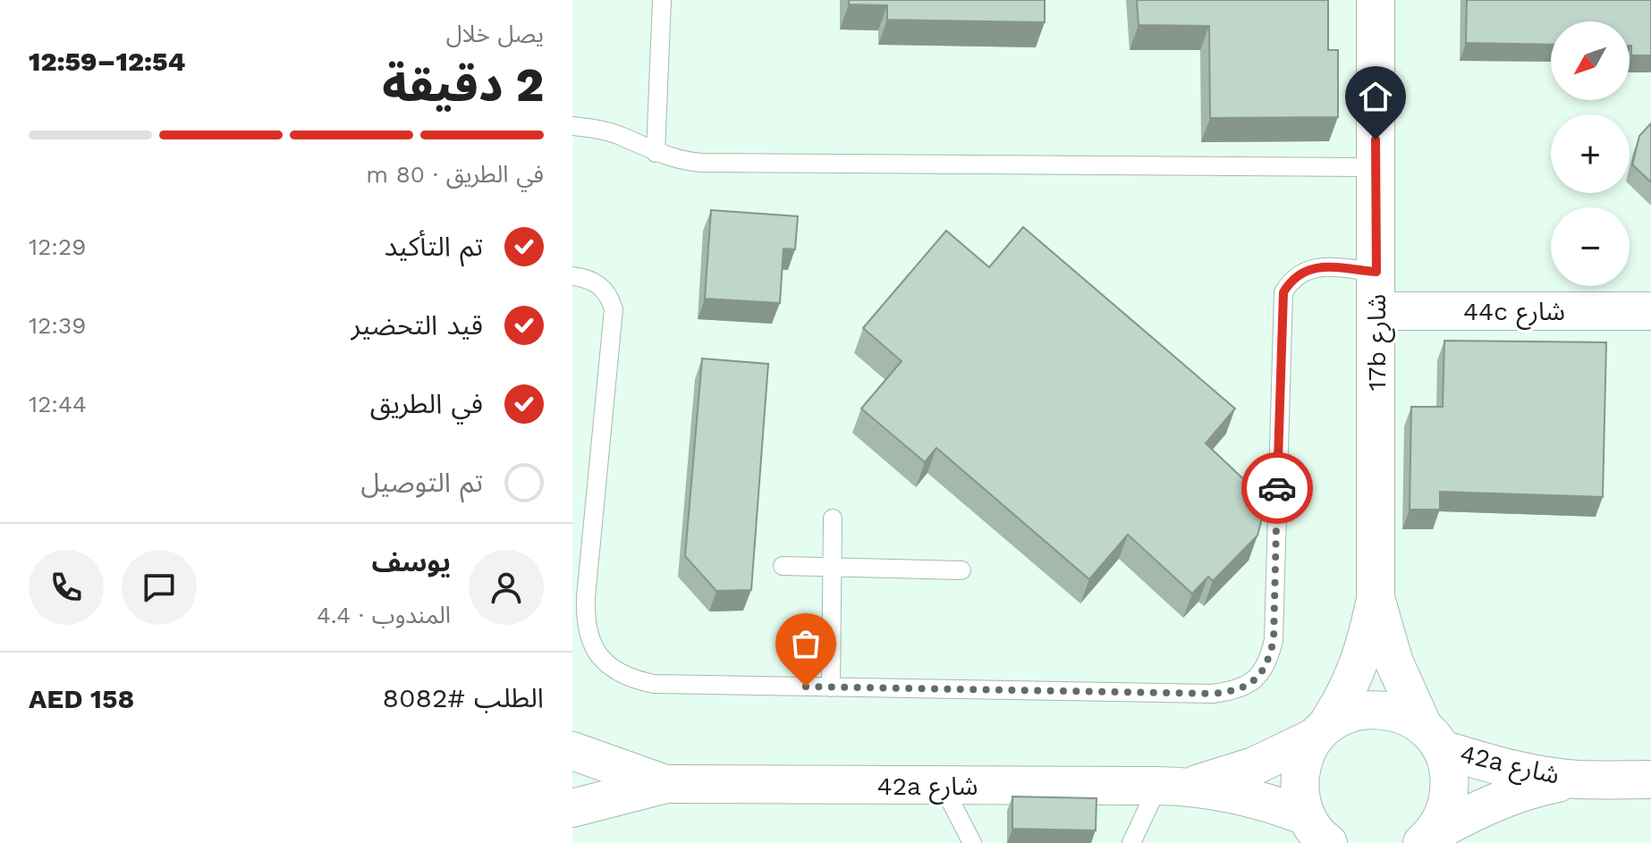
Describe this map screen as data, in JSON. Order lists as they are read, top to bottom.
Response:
{
  "streets": {
    "street": ["44c شارع", "17b شارع", "42a شارع"]
  },
  "crossings": [
    ["44c شارع", "17b شارع"],
    ["17b شارع", "42a شارع"]
  ],
  "north": "bottom left",
  "page": {
    "heading": ["2 دقيقة", "يصل خلال", "12:54–12:59"],
    "panel": [
      "يوسف",
      "المندوب · 4.4",
      "الطلب #8082",
      "AED 158"
    ],
    "map_buttons": ["+", "−"],
    "bar": "في الطريق · 80 m",
    "list": [
      ["تم التأكيد", "12:29"],
      ["قيد التحضير", "12:39"],
      ["في الطريق", "12:44"],
      "تم التوصيل"
    ]
  }
}
